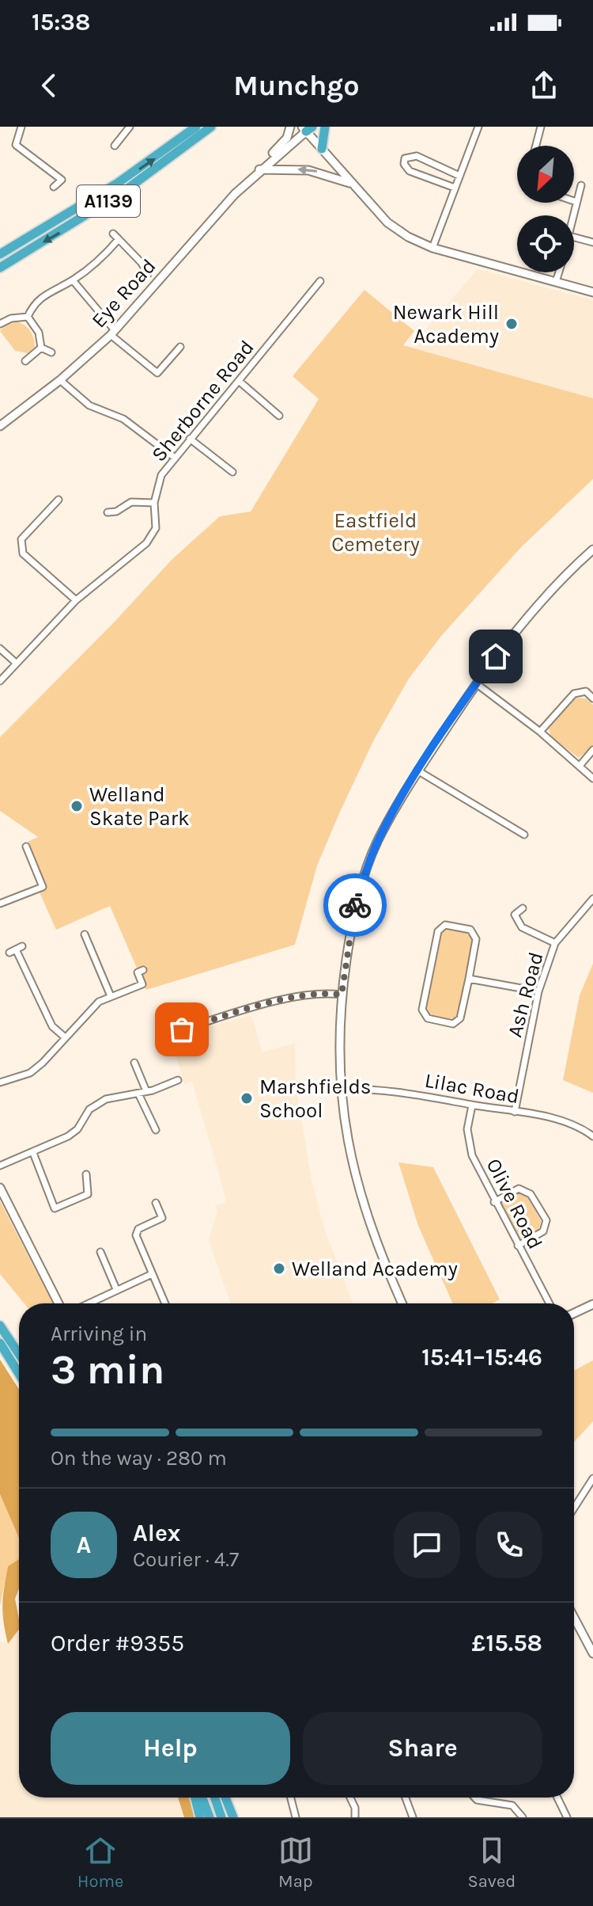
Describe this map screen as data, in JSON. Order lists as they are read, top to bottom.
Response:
{
  "streets": {
    "highway": ["A1139"],
    "street": [
      "Eye Road",
      "Sherborne Road",
      "Ash Road",
      "Lilac Road",
      "Olive Road"
    ]
  },
  "crossings": [
    ["Ash Road", "Lilac Road"],
    ["Lilac Road", "Olive Road"]
  ],
  "parks": ["Eastfield Cemetery"],
  "places": [
    "Newark Hill Academy",
    "Welland Skate Park",
    "Marshfields School",
    "Welland Academy"
  ],
  "north": "bottom left",
  "page": {
    "status": "15:38",
    "header": "Munchgo",
    "heading": ["3 min", "Arriving in", "15:41–15:46"],
    "panel": [
      "Alex",
      "Courier · 4.7",
      "Order #9355",
      "£15.58"
    ],
    "bar": "On the way · 280 m",
    "round": "A",
    "buttons": ["Help", "Share"],
    "tabs": ["Home", "Map", "Saved"]
  }
}
